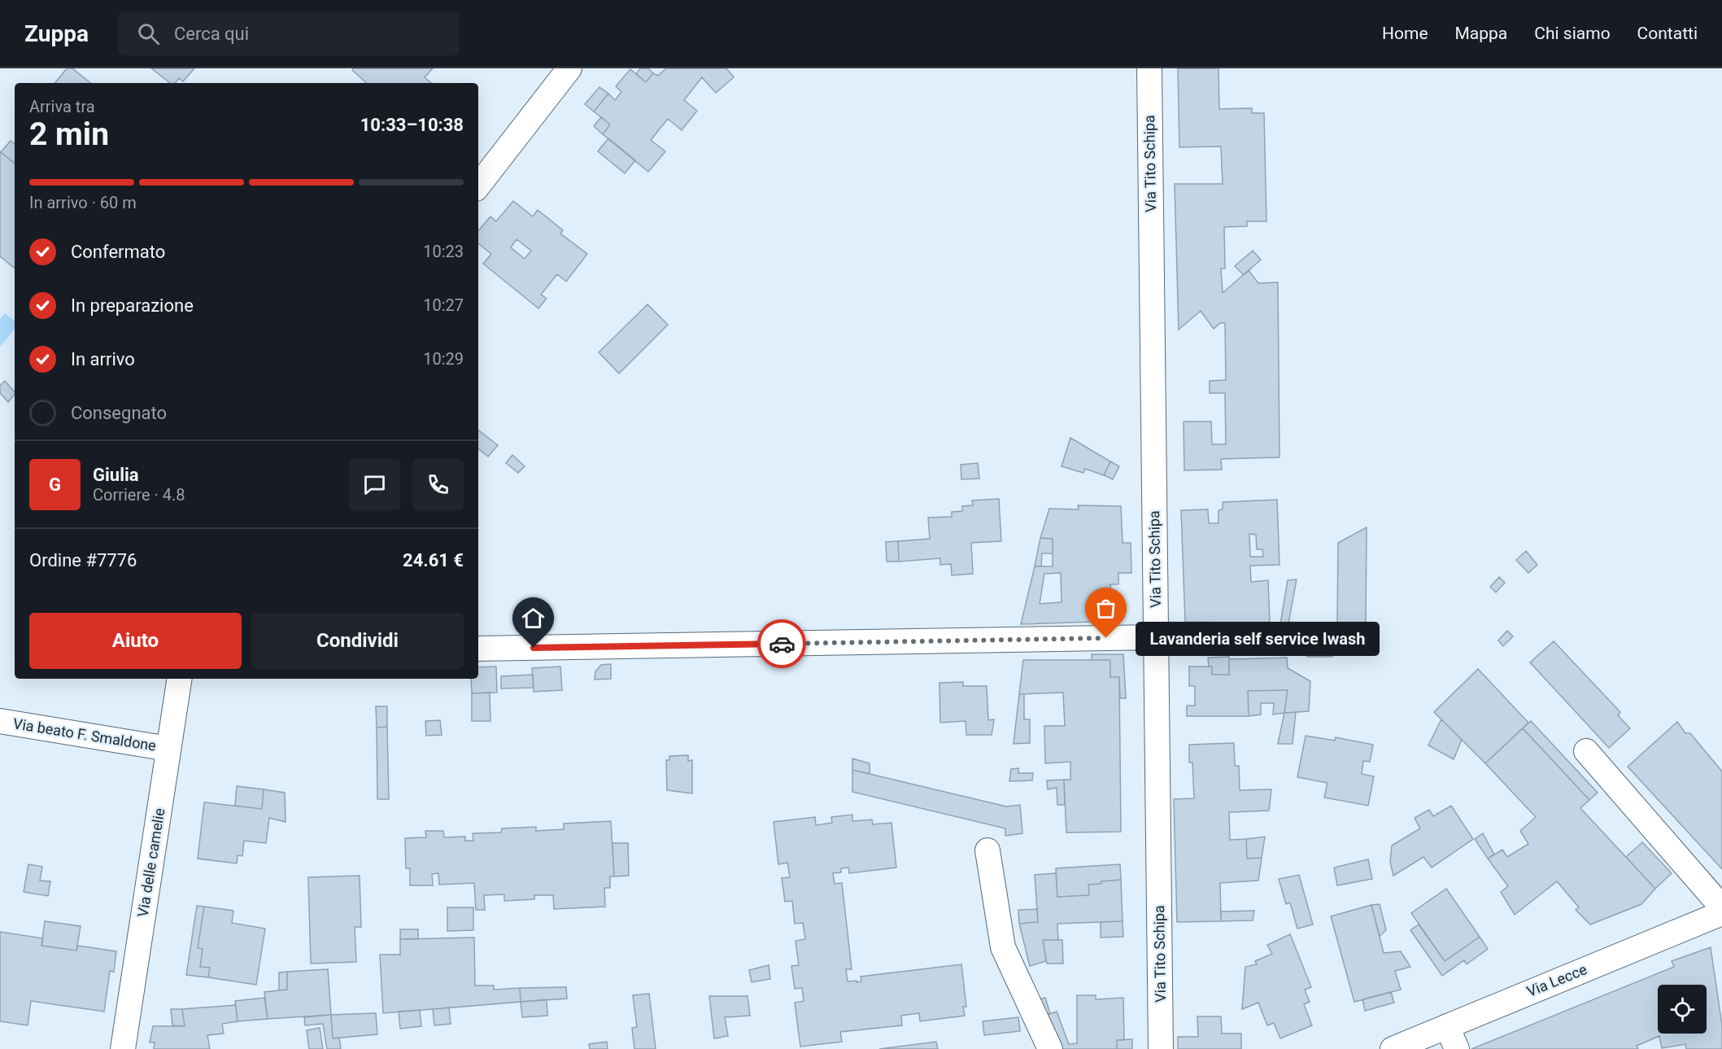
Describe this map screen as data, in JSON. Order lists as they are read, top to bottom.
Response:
{
  "streets": {
    "street": [
      "Via Tito Schipa",
      "Via beato F. Smaldone",
      "Via delle camelie",
      "Via Lecce"
    ]
  },
  "crossings": [
    ["Via beato F. Smaldone", "Via delle camelie"]
  ],
  "places": ["Lavanderia self service Iwash"],
  "page": {
    "header": "Zuppa",
    "search": "Cerca qui",
    "nav": [
      "Home",
      "Mappa",
      "Chi siamo",
      "Contatti"
    ],
    "heading": ["2 min", "Arriva tra", "10:33–10:38"],
    "panel": [
      "Giulia",
      "Corriere · 4.8",
      "Ordine #7776",
      "24.61 €"
    ],
    "bar": "In arrivo · 60 m",
    "list": [
      ["Confermato", "10:23"],
      ["In preparazione", "10:27"],
      ["In arrivo", "10:29"],
      "Consegnato"
    ],
    "round": "G",
    "buttons": ["Aiuto", "Condividi"],
    "bubble": "Lavanderia self service Iwash"
  }
}
